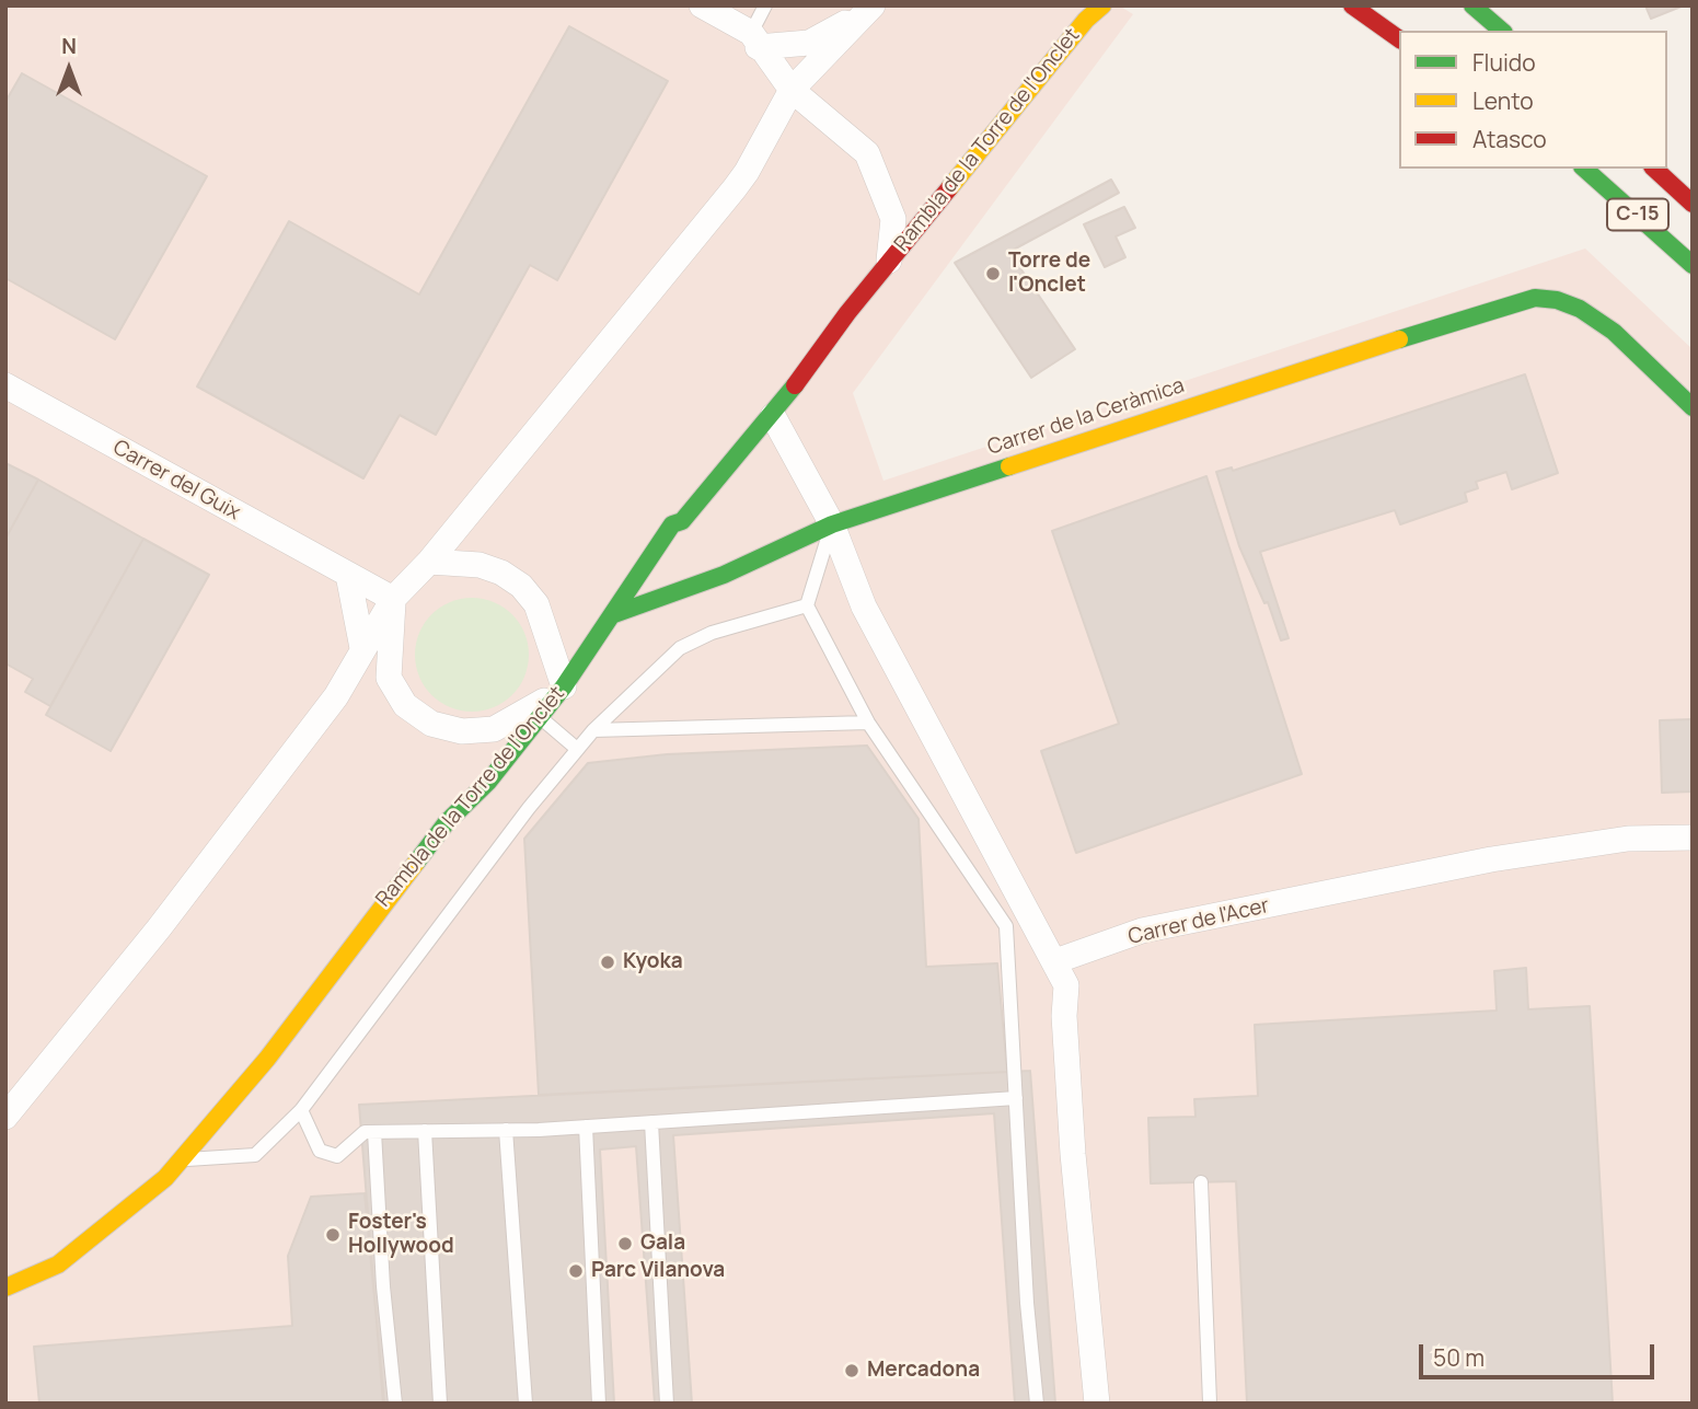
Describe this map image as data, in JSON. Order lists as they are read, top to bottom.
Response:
{
  "streets": {
    "main road": ["Rambla de la Torre de l'Onclet", "C-15", "Carrer de la Ceràmica"],
    "street": ["Carrer del Guix", "Carrer de l'Acer"]
  },
  "crossings": [
    ["Rambla de la Torre de l'Onclet", "Carrer de la Ceràmica"],
    ["Rambla de la Torre de l'Onclet", "Carrer del Guix"]
  ],
  "places": [
    "Torre de l'Onclet",
    "Kyoka",
    "Foster's Hollywood",
    "Gala",
    "Parc Vilanova",
    "Mercadona"
  ],
  "legend": ["Fluido", "Lento", "Atasco"],
  "scale_bar": "50 m",
  "north": "top"
}
